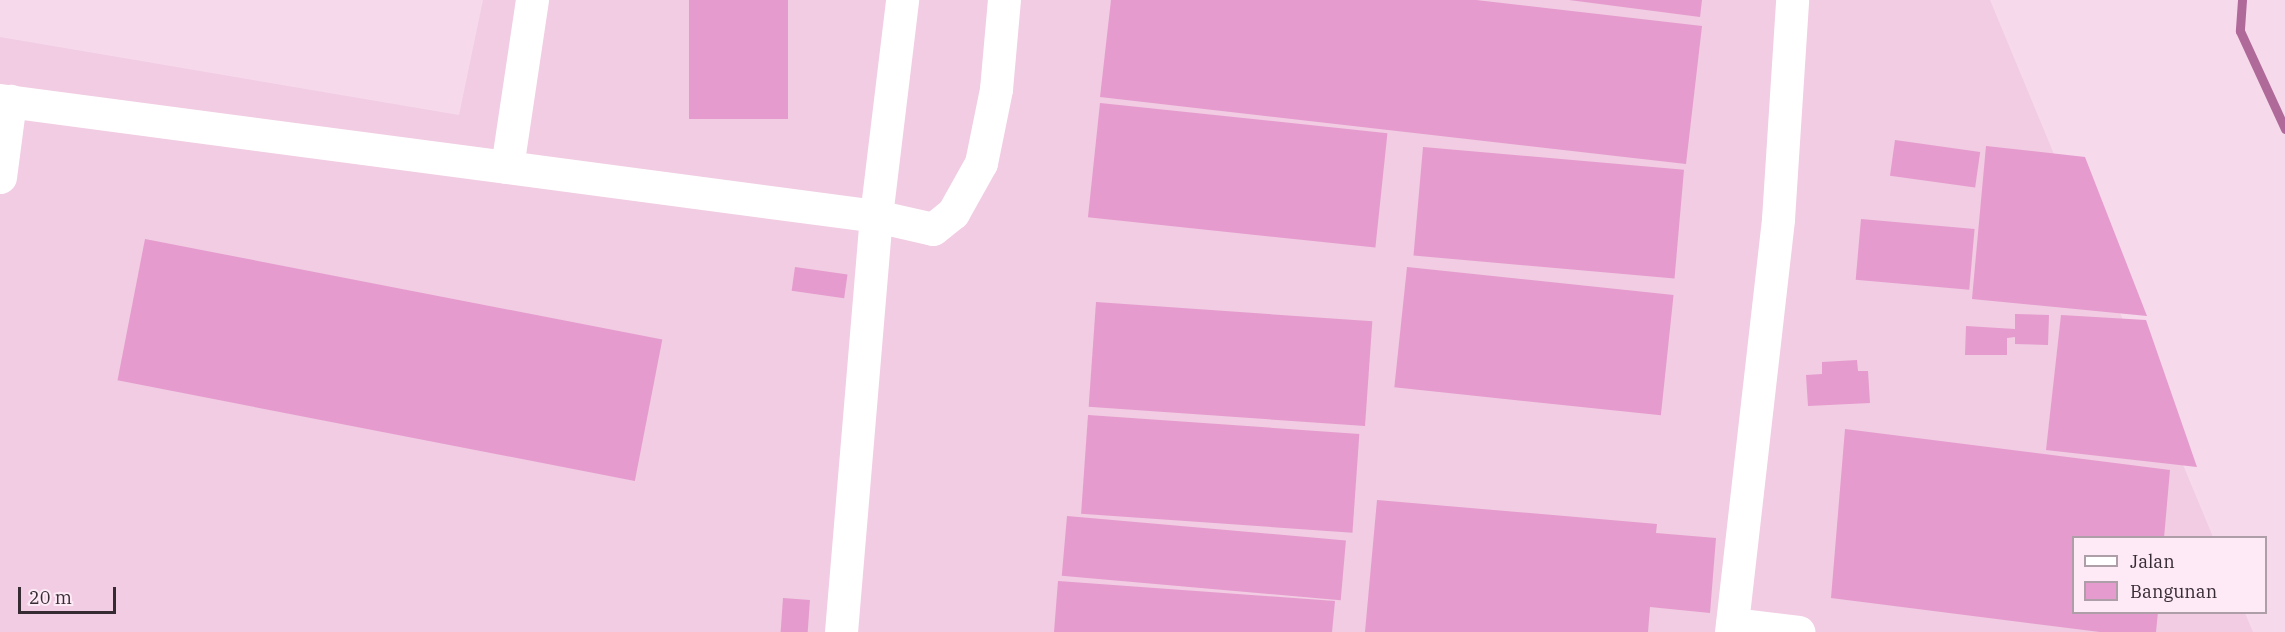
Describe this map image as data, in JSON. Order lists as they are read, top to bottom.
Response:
{
  "legend": ["Jalan", "Bangunan"],
  "scale_bar": "20 m"
}
